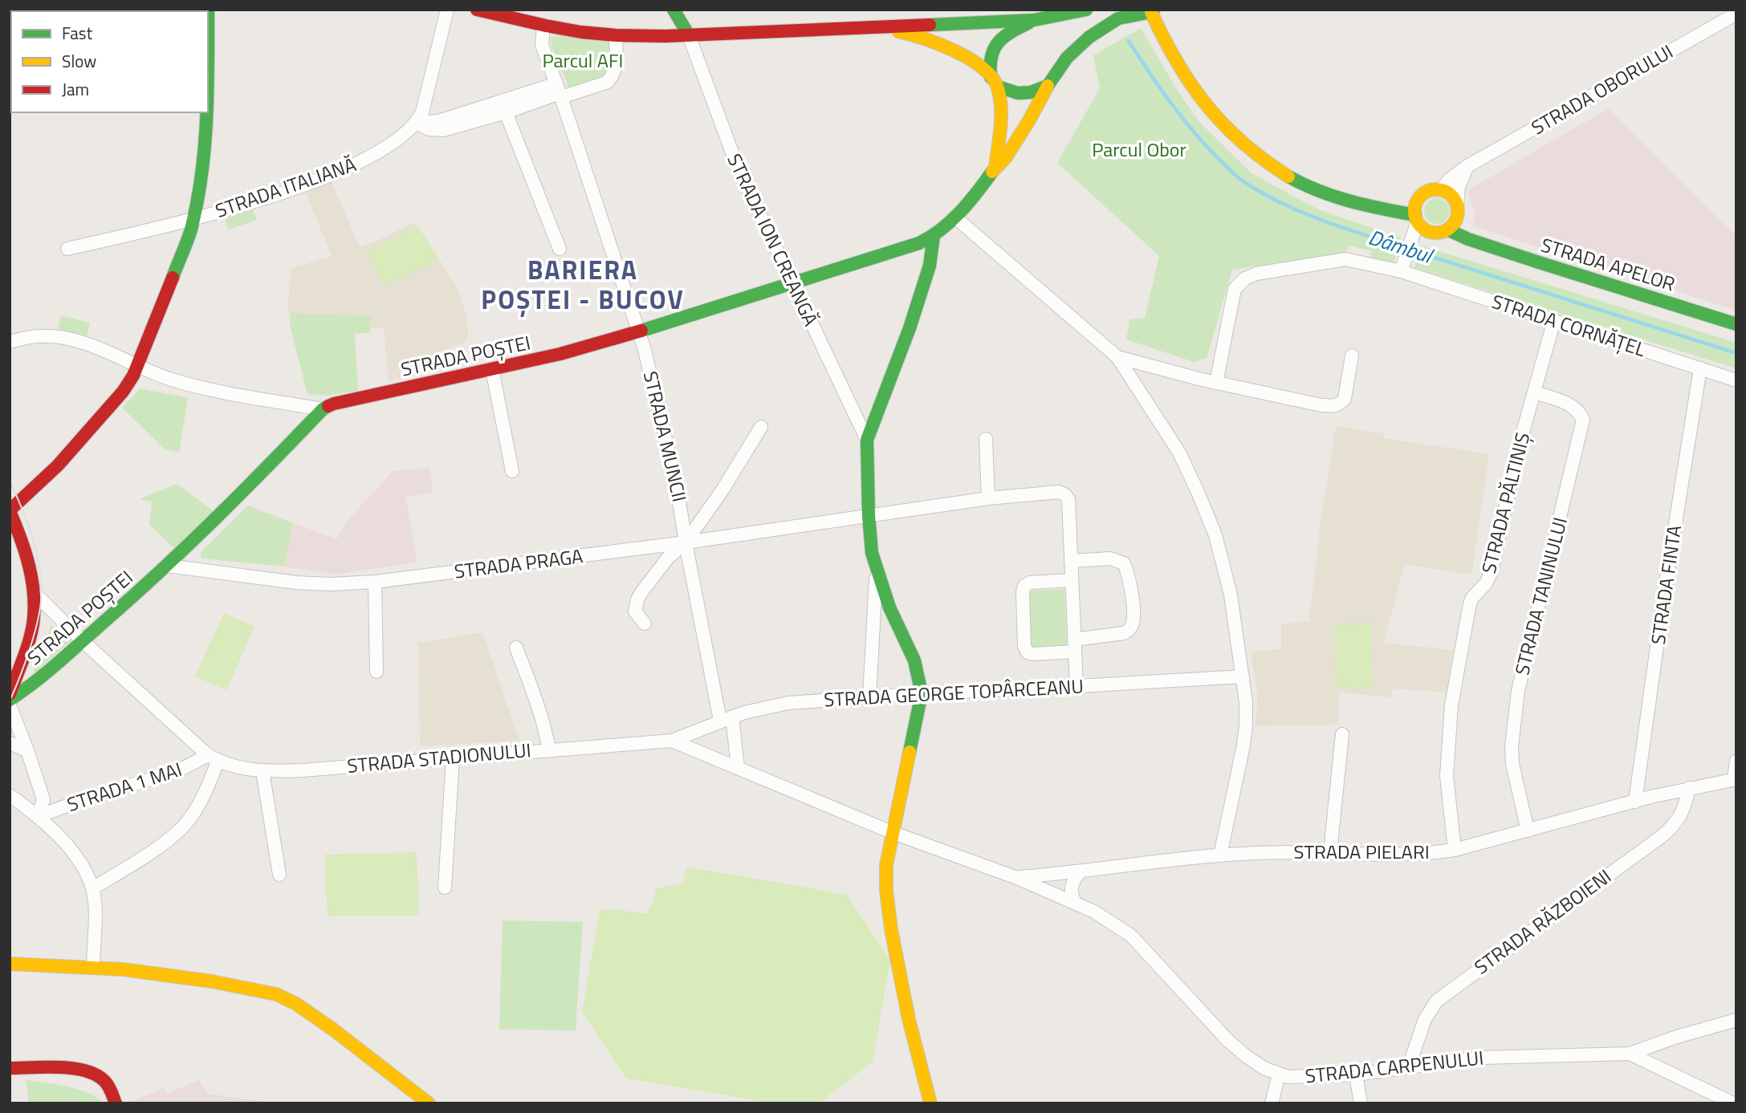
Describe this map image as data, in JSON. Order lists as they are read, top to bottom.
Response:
{
  "streets": {
    "main road": ["STRADA APELOR", "STRADA POȘTEI"],
    "street": [
      "STRADA OBORULUI",
      "STRADA ITALIANĂ",
      "STRADA ION CREANGĂ",
      "STRADA CORNĂȚEL",
      "STRADA MUNCII",
      "STRADA PĂLTINIȘ",
      "STRADA PRAGA",
      "STRADA FINTA",
      "STRADA TANINULUI",
      "STRADA GEORGE TOPÂRCEANU",
      "STRADA STADIONULUI",
      "STRADA 1 MAI",
      "STRADA PIELARI",
      "STRADA RĂZBOIENI",
      "STRADA CARPENULUI"
    ]
  },
  "crossings": [
    ["STRADA OBORULUI", "STRADA APELOR"],
    ["STRADA ION CREANGĂ", "STRADA POȘTEI"],
    ["STRADA CORNĂȚEL", "STRADA PĂLTINIȘ"],
    ["STRADA CORNĂȚEL", "STRADA FINTA"],
    ["STRADA POȘTEI", "STRADA MUNCII"],
    ["STRADA POȘTEI", "STRADA PRAGA"],
    ["STRADA POȘTEI", "STRADA STADIONULUI"],
    ["STRADA MUNCII", "STRADA PRAGA"],
    ["STRADA MUNCII", "STRADA GEORGE TOPÂRCEANU"],
    ["STRADA MUNCII", "STRADA STADIONULUI"],
    ["STRADA PĂLTINIȘ", "STRADA TANINULUI"],
    ["STRADA PĂLTINIȘ", "STRADA PIELARI"],
    ["STRADA FINTA", "STRADA PIELARI"],
    ["STRADA TANINULUI", "STRADA PIELARI"],
    ["STRADA GEORGE TOPÂRCEANU", "STRADA STADIONULUI"],
    ["STRADA STADIONULUI", "STRADA 1 MAI"],
    ["STRADA STADIONULUI", "STRADA PIELARI"],
    ["STRADA PIELARI", "STRADA RĂZBOIENI"],
    ["STRADA PIELARI", "STRADA CARPENULUI"],
    ["STRADA RĂZBOIENI", "STRADA CARPENULUI"]
  ],
  "districts": ["BARIERA POȘTEI - BUCOV"],
  "water": ["Dâmbul"],
  "parks": ["Parcul AFI", "Parcul Obor"],
  "legend": ["Fast", "Slow", "Jam"]
}
